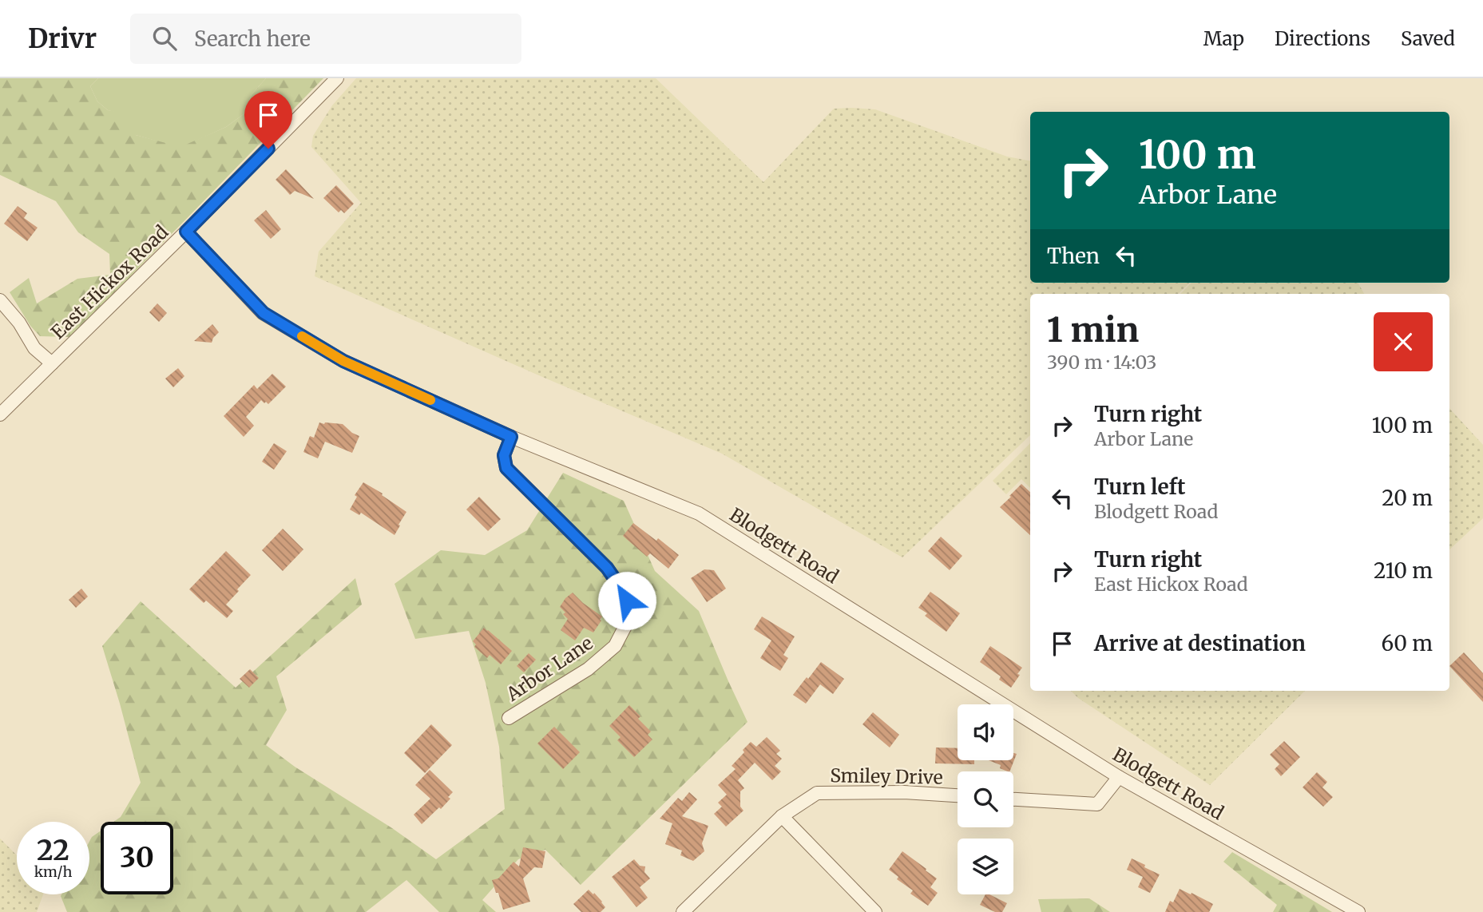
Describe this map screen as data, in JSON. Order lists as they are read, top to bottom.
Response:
{
  "streets": {
    "street": [
      "East Hickox Road",
      "Blodgett Road",
      "Arbor Lane",
      "Smiley Drive"
    ]
  },
  "crossings": [
    ["East Hickox Road", "Blodgett Road"],
    ["Blodgett Road", "Arbor Lane"]
  ],
  "page": {
    "header": "Drivr",
    "search": "Search here",
    "nav": ["Map", "Directions", "Saved"],
    "turn": ["100 m", "Arbor Lane"],
    "then": "Then",
    "heading": ["1 min", "390 m · 14:03"],
    "list": [
      {
        "name": "Turn right",
        "note": "Arbor Lane",
        "value": "100 m"
      },
      {
        "name": "Turn left",
        "note": "Blodgett Road",
        "value": "20 m"
      },
      {
        "name": "Turn right",
        "note": "East Hickox Road",
        "value": "210 m"
      },
      {
        "name": "Arrive at destination",
        "value": "60 m"
      }
    ],
    "speed": "22 km/h",
    "limit": "30"
  }
}
